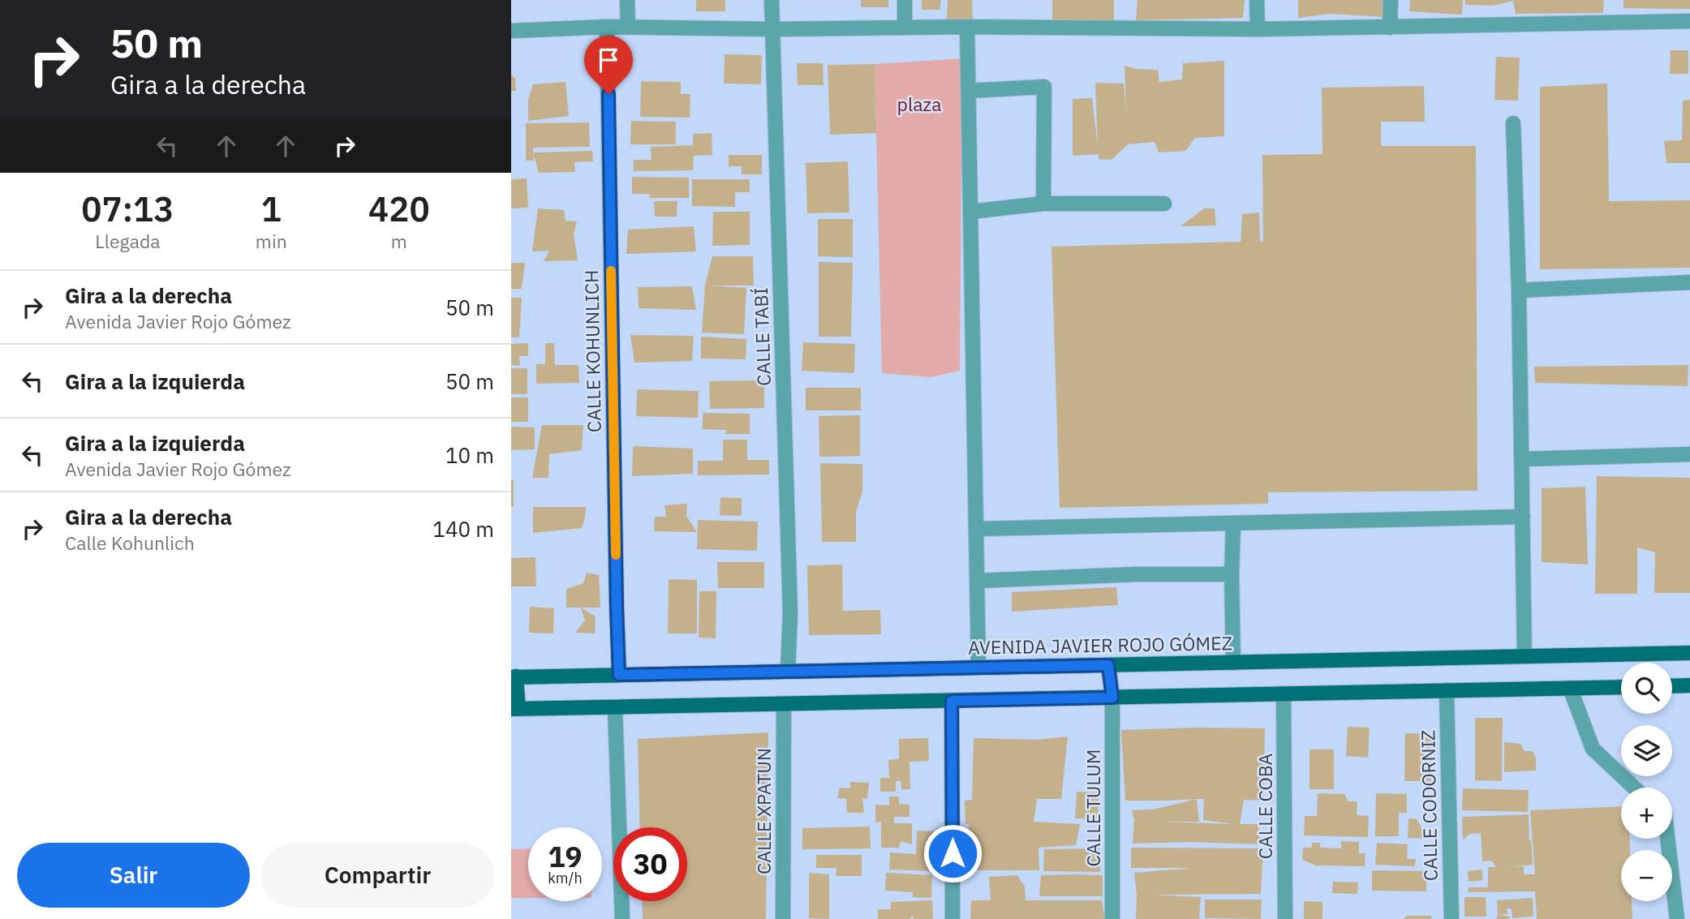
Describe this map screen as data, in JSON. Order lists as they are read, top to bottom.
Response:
{
  "streets": {
    "main road": ["AVENIDA JAVIER ROJO GÓMEZ"],
    "street": [
      "CALLE TABÍ",
      "CALLE KOHUNLICH",
      "CALLE CODORNIZ",
      "CALLE COBA",
      "CALLE TULUM",
      "CALLE XPATUN"
    ]
  },
  "crossings": [
    ["CALLE TABÍ", "AVENIDA JAVIER ROJO GÓMEZ"],
    ["CALLE KOHUNLICH", "AVENIDA JAVIER ROJO GÓMEZ"],
    ["AVENIDA JAVIER ROJO GÓMEZ", "CALLE TULUM"]
  ],
  "parks": ["plaza"],
  "page": {
    "turn": ["50 m", "Gira a la derecha"],
    "eta": [
      "07:13",
      "Llegada",
      "1",
      "min",
      "420",
      "m"
    ],
    "list": [
      {
        "name": "Gira a la derecha",
        "note": "Avenida Javier Rojo Gómez",
        "value": "50 m"
      },
      {
        "name": "Gira a la izquierda",
        "value": "50 m"
      },
      {
        "name": "Gira a la izquierda",
        "note": "Avenida Javier Rojo Gómez",
        "value": "10 m"
      },
      {
        "name": "Gira a la derecha",
        "note": "Calle Kohunlich",
        "value": "140 m"
      }
    ],
    "map_buttons": ["+", "−"],
    "speed": "19 km/h",
    "limit": "30",
    "buttons": ["Salir", "Compartir"]
  }
}
